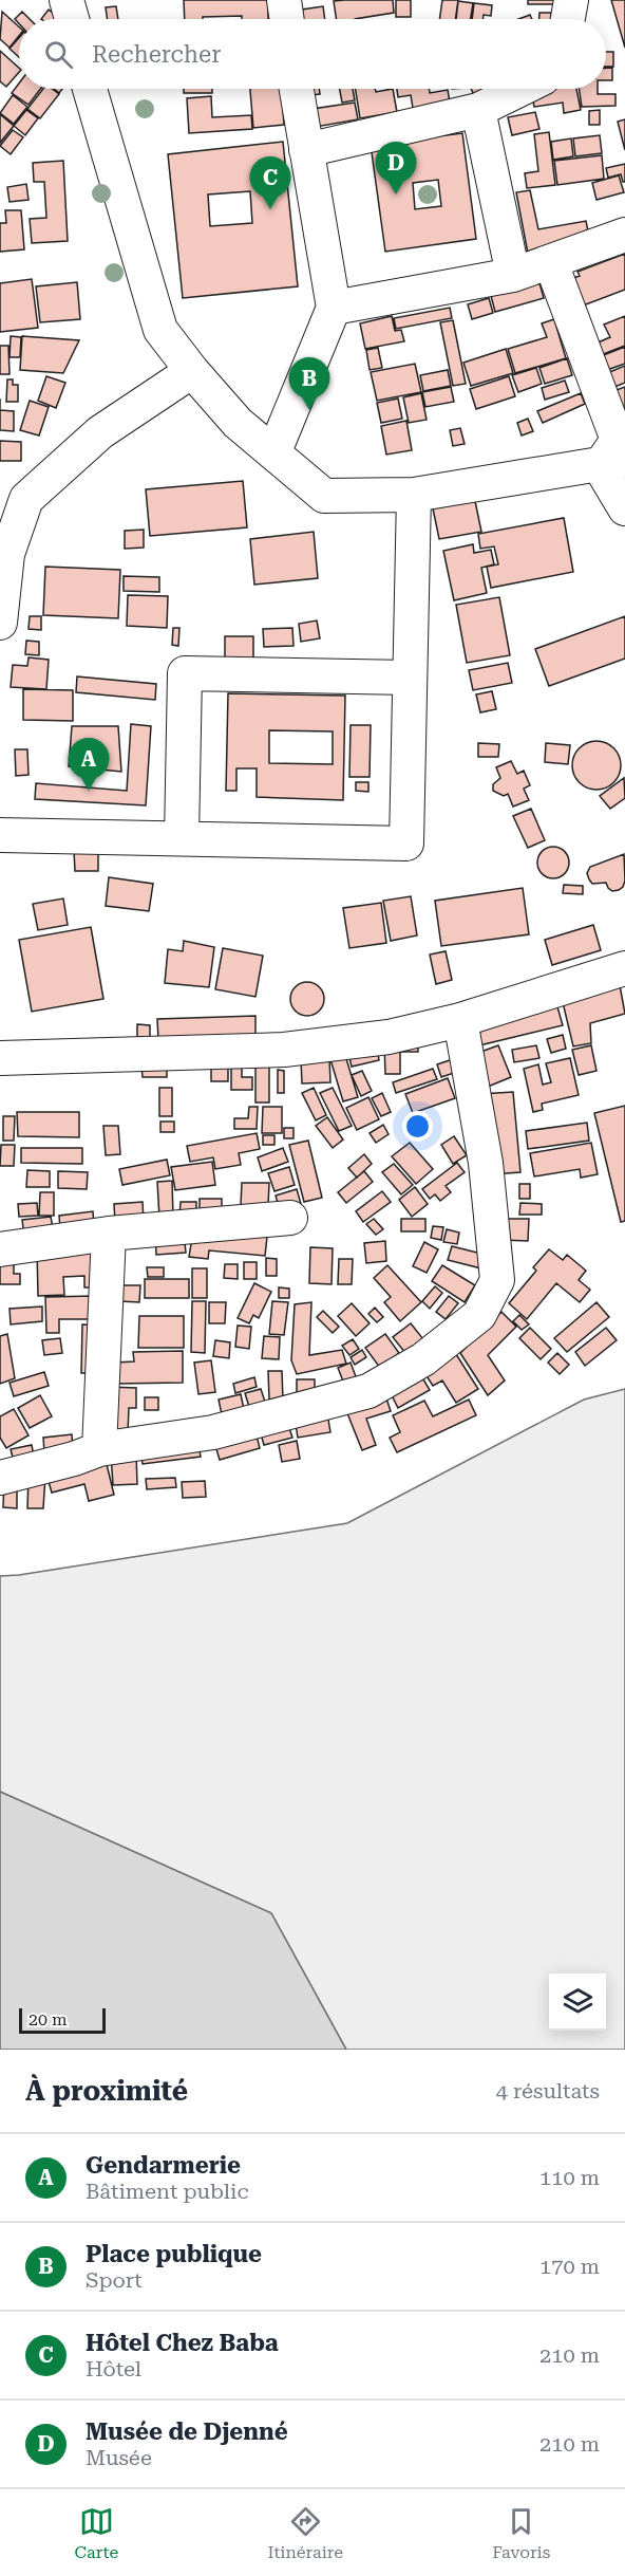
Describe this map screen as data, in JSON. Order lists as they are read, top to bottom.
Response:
{
  "scale_bar": "20 m",
  "page": {
    "search": "Rechercher",
    "pins": [
      "D",
      "C",
      "B",
      "A"
    ],
    "scale": "20 m",
    "heading": ["À proximité", "4 résultats"],
    "list": [
      {
        "mark": "A",
        "name": "Gendarmerie",
        "note": "Bâtiment public",
        "value": "110 m"
      },
      {
        "mark": "B",
        "name": "Place publique",
        "note": "Sport",
        "value": "170 m"
      },
      {
        "mark": "C",
        "name": "Hôtel Chez Baba",
        "note": "Hôtel",
        "value": "210 m"
      },
      {
        "mark": "D",
        "name": "Musée de Djenné",
        "note": "Musée",
        "value": "210 m"
      }
    ],
    "nav": ["Carte", "Itinéraire", "Favoris"]
  }
}
